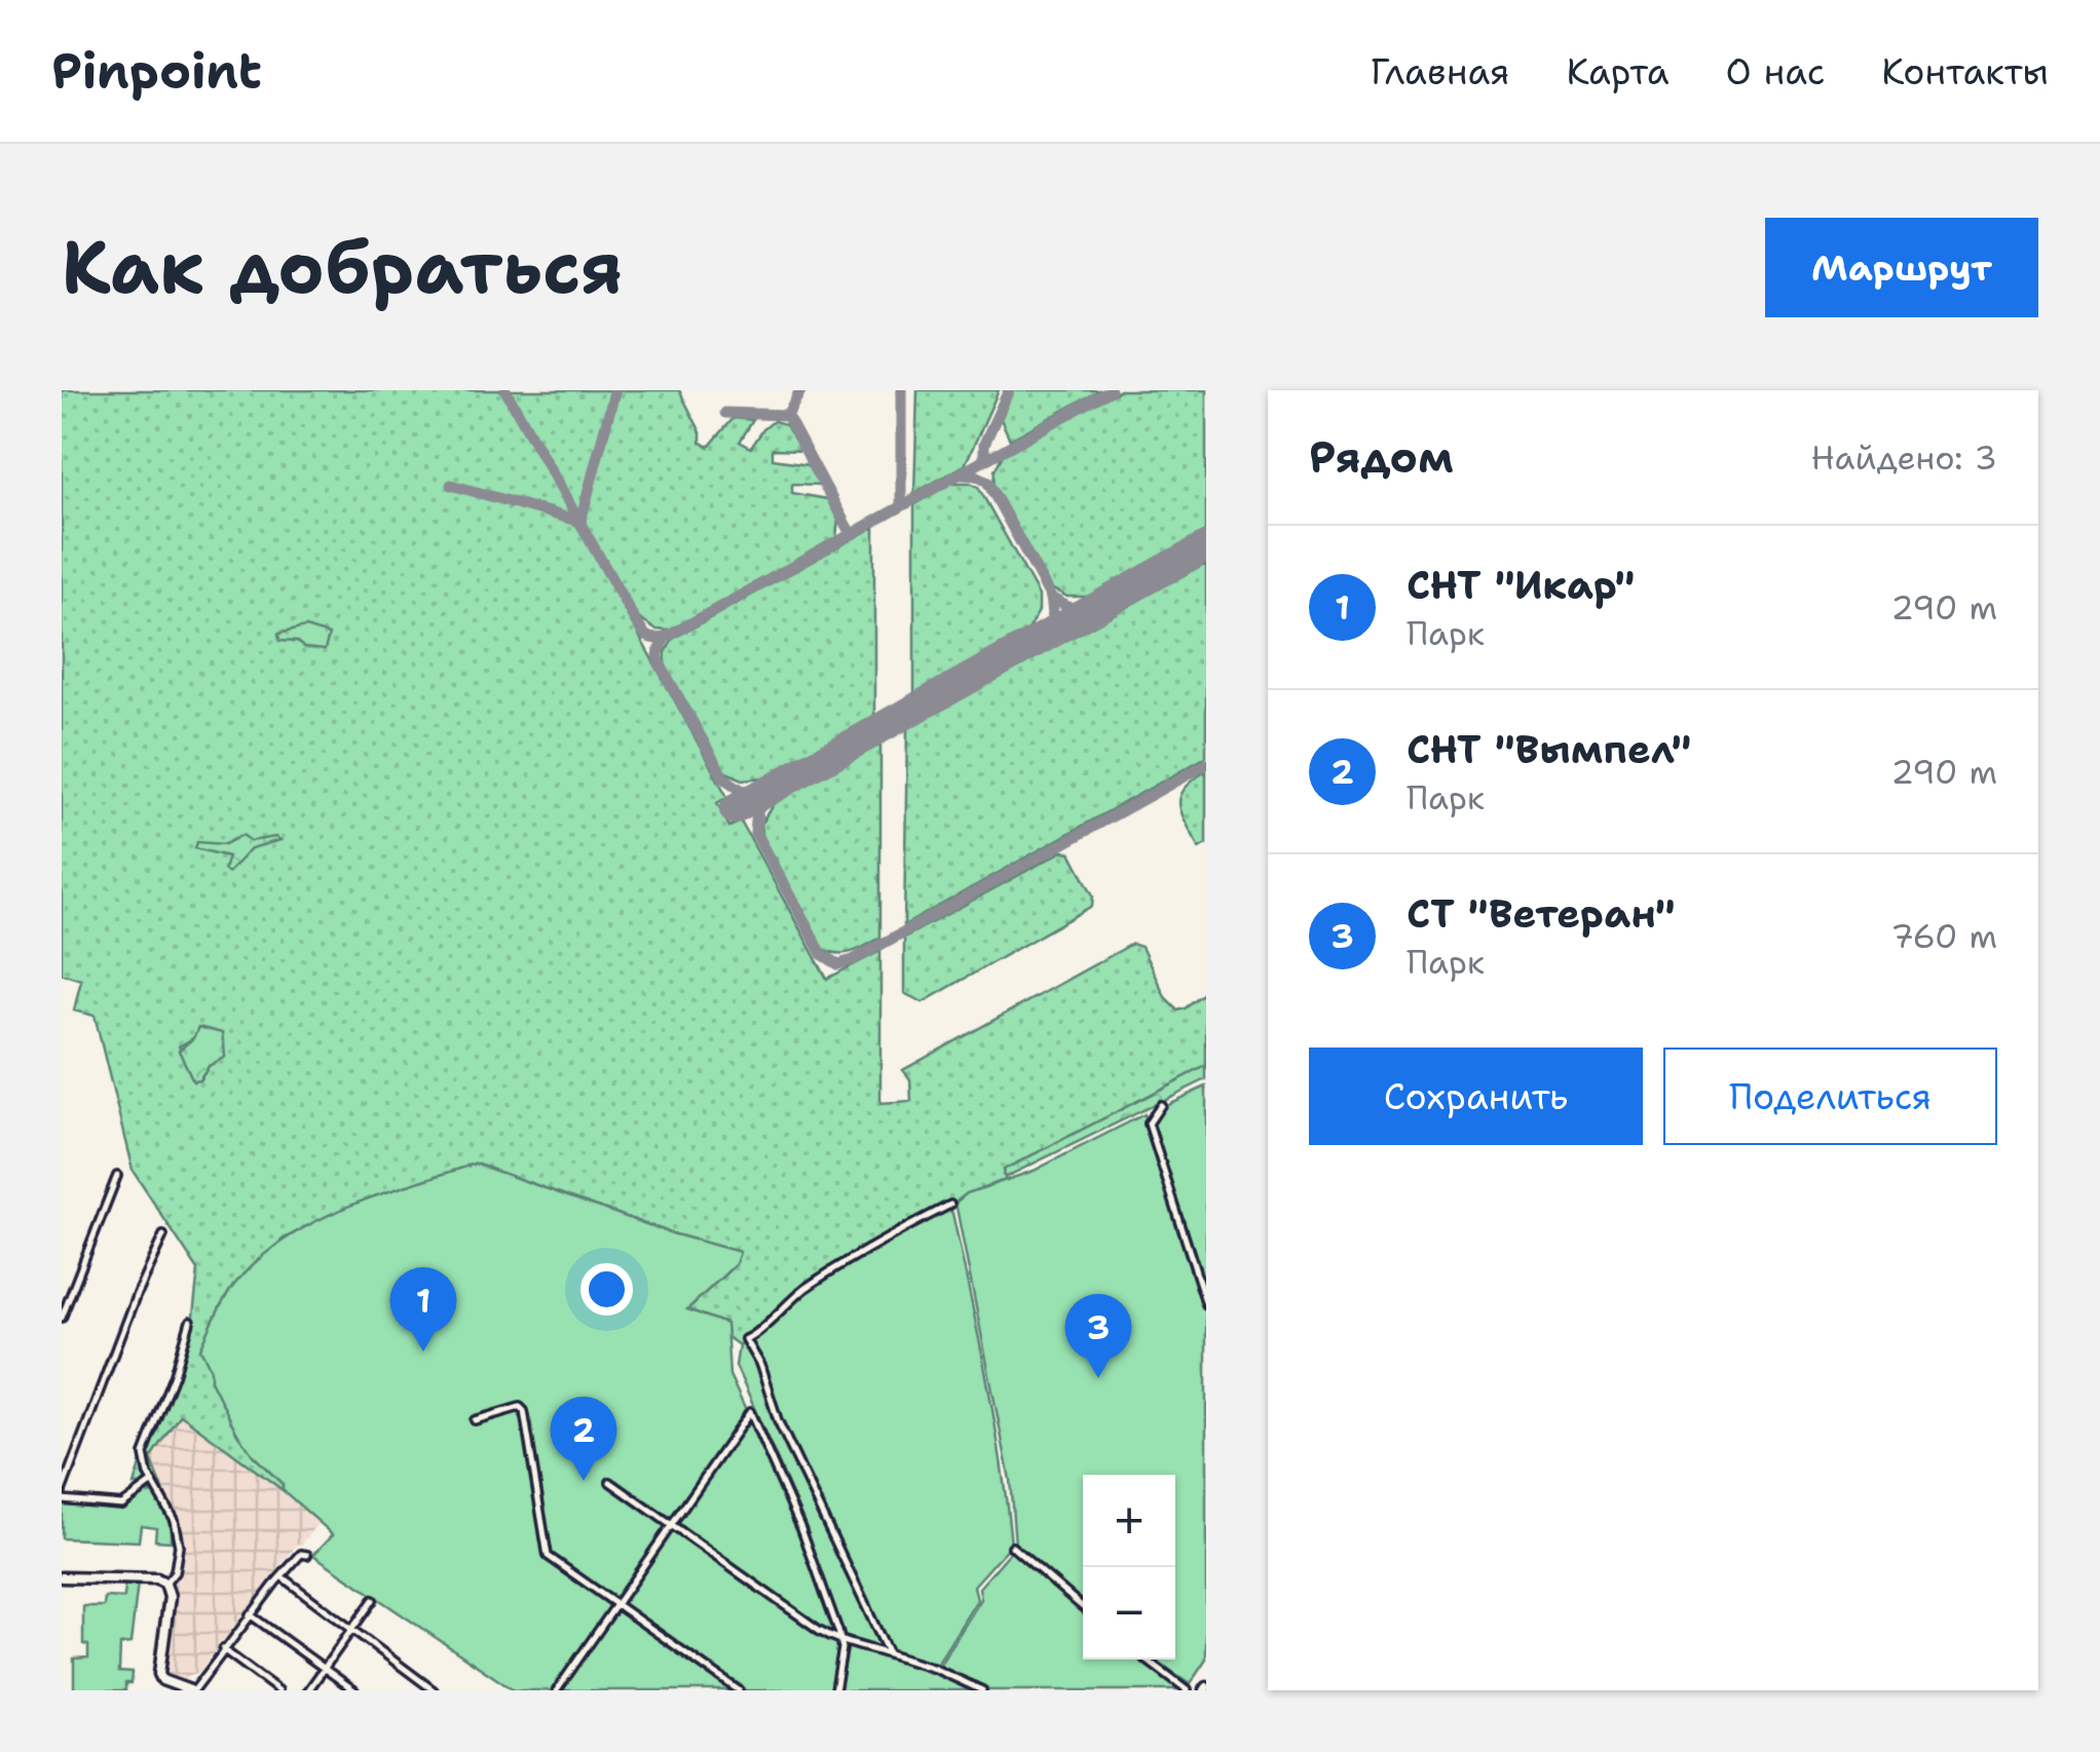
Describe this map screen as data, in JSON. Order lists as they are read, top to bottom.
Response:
{
  "page": {
    "header": "Pinpoint",
    "nav": [
      "Главная",
      "Карта",
      "О нас",
      "Контакты"
    ],
    "buttons": [
      "Маршрут",
      ["Сохранить", "Поделиться"]
    ],
    "title": "Как добраться",
    "heading": ["Рядом", "Найдено: 3"],
    "list": [
      {
        "mark": "1",
        "name": "СНТ \"Икар\"",
        "note": "Парк",
        "value": "290 m"
      },
      {
        "mark": "2",
        "name": "СНТ \"Вымпел\"",
        "note": "Парк",
        "value": "290 m"
      },
      {
        "mark": "3",
        "name": "СТ \"Ветеран\"",
        "note": "Парк",
        "value": "760 m"
      }
    ],
    "pins": ["1", "3", "2"],
    "map_buttons": ["+", "−"]
  }
}
